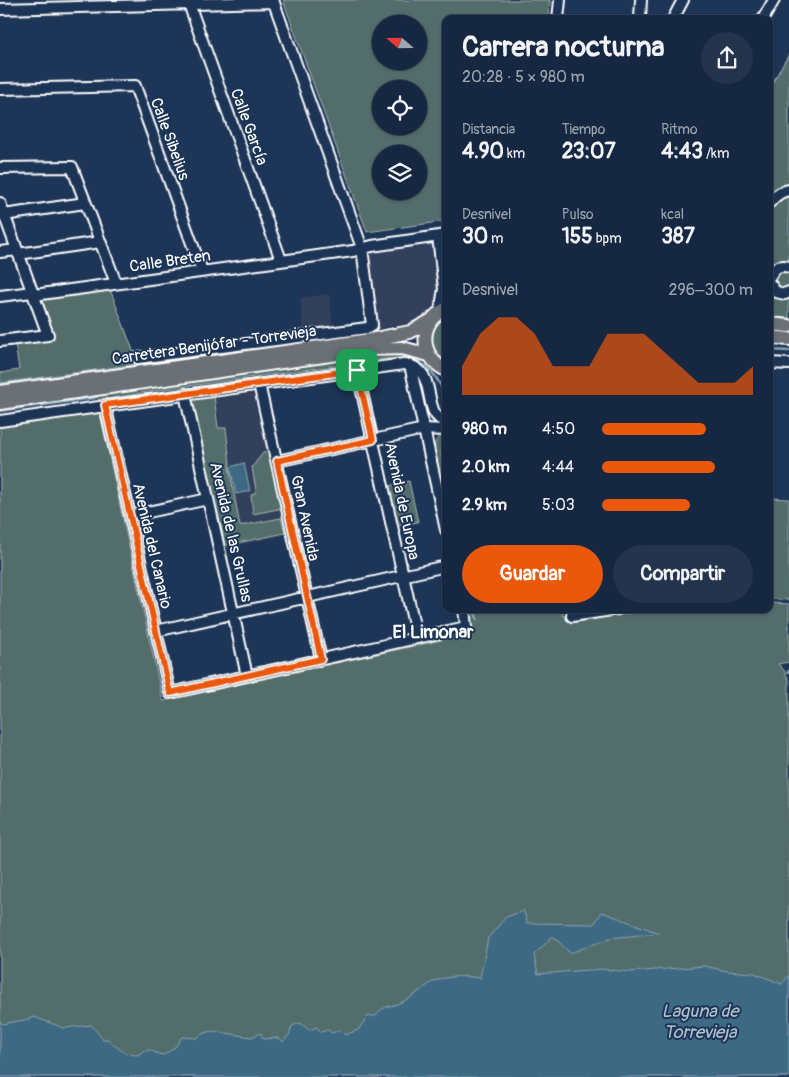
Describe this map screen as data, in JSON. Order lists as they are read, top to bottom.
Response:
{
  "streets": {
    "main road": ["Carretera Benijófar - Torrevieja"],
    "street": [
      "Calle García",
      "Calle Sibelius",
      "Calle Breten",
      "Avenida de Europa",
      "Gran Avenida",
      "Avenida de las Grullas",
      "Avenida del Canario"
    ]
  },
  "crossings": [
    ["Calle García", "Calle Breten"],
    ["Calle Sibelius", "Calle Breten"],
    ["Avenida de las Grullas", "Avenida del Canario"]
  ],
  "districts": ["El Limonar"],
  "water": ["Laguna de Torrevieja"],
  "north": "left",
  "page": {
    "heading": ["Carrera nocturna", "20:28 · 5 × 980 m"],
    "stats": [
      ["Distancia", "4.90 km"],
      ["Tiempo", "23:07"],
      ["Ritmo", "4:43 /km"],
      ["Desnivel", "30 m"],
      ["Pulso", "155 bpm"],
      ["kcal", "387"]
    ],
    "chart": ["Desnivel", "296–300 m"],
    "list": [
      {
        "name": "980 m",
        "note": "4:50"
      },
      {
        "name": "2.0 km",
        "note": "4:44"
      },
      {
        "name": "2.9 km",
        "note": "5:03"
      }
    ],
    "buttons": ["Guardar", "Compartir"]
  }
}
